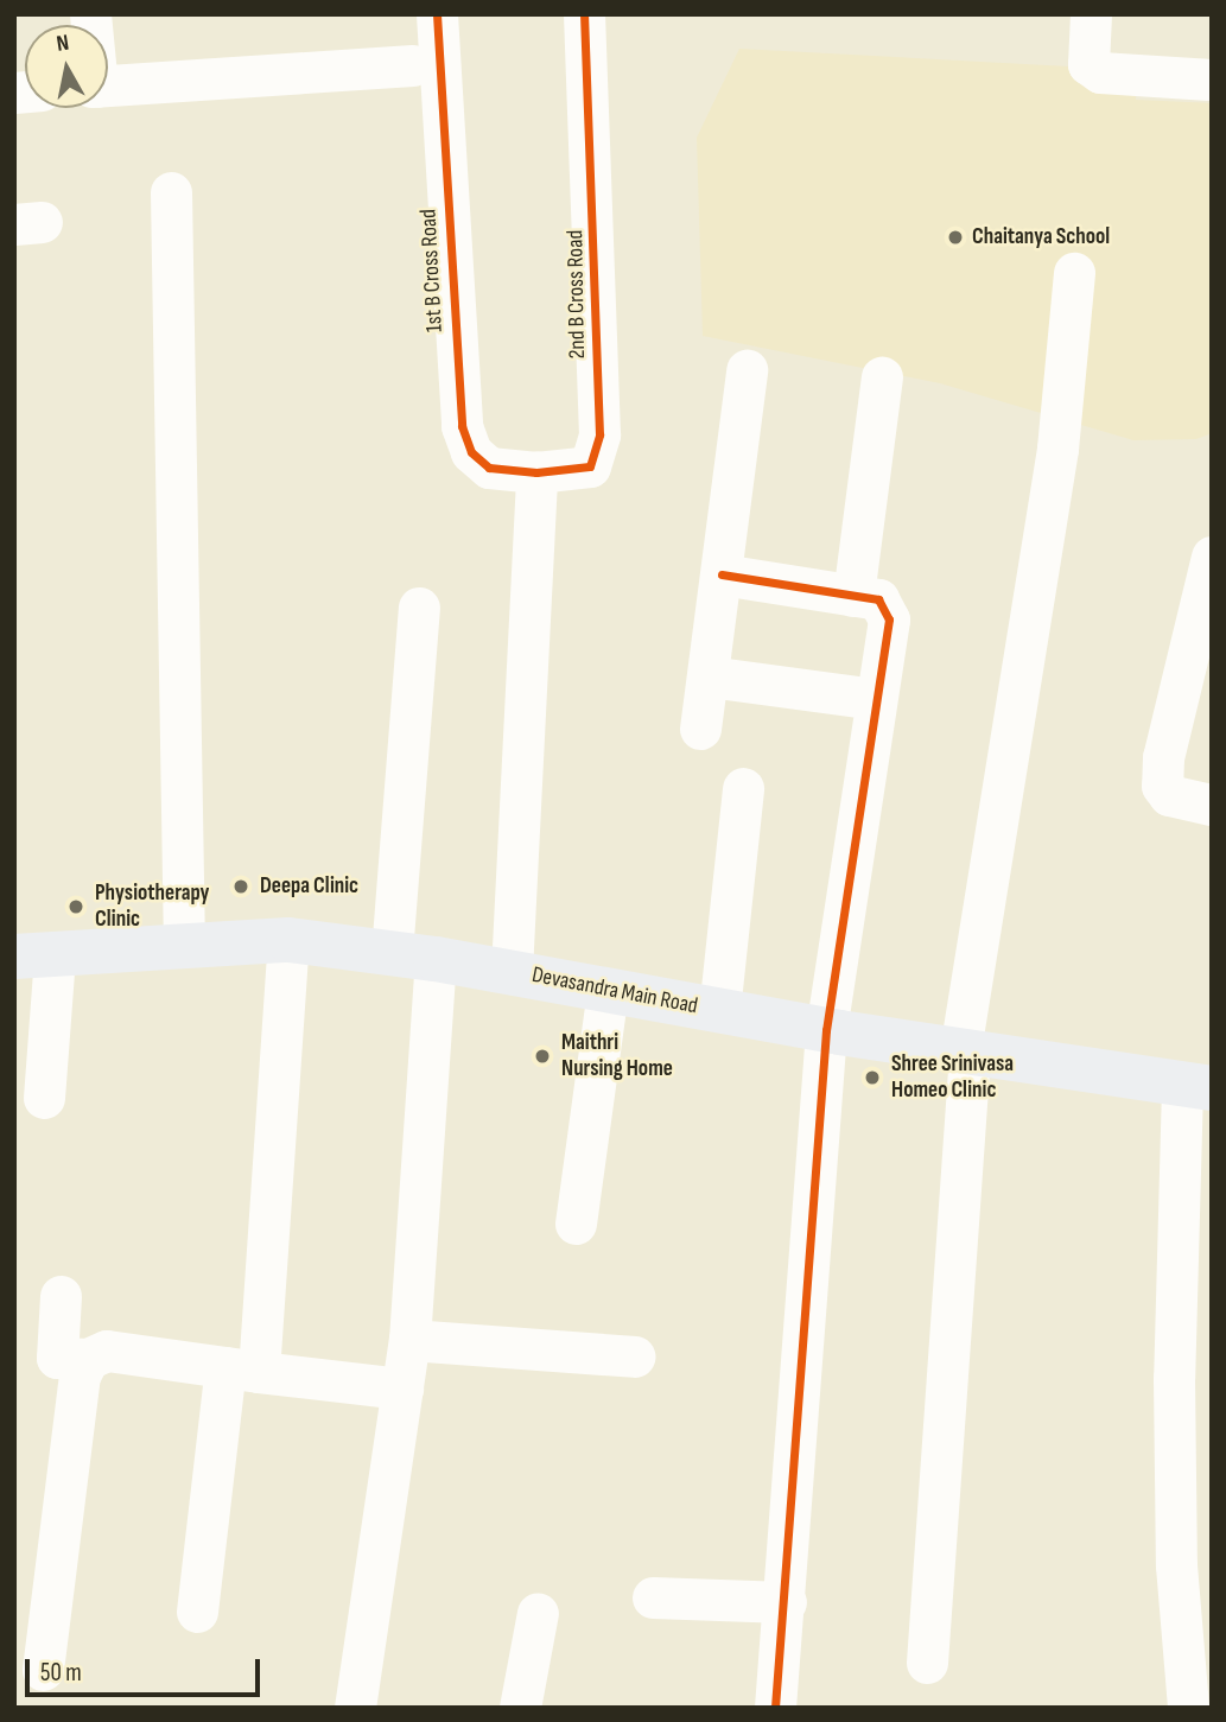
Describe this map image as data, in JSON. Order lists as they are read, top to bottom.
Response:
{
  "streets": {
    "main road": ["Devasandra Main Road"],
    "street": ["1st B Cross Road", "2nd B Cross Road"]
  },
  "crossings": [
    ["1st B Cross Road", "2nd B Cross Road"]
  ],
  "places": [
    "Chaitanya School",
    "Deepa Clinic",
    "Physiotherapy Clinic",
    "Maithri Nursing Home",
    "Shree Srinivasa Homeo Clinic"
  ],
  "scale_bar": "50 m",
  "north": "top"
}
